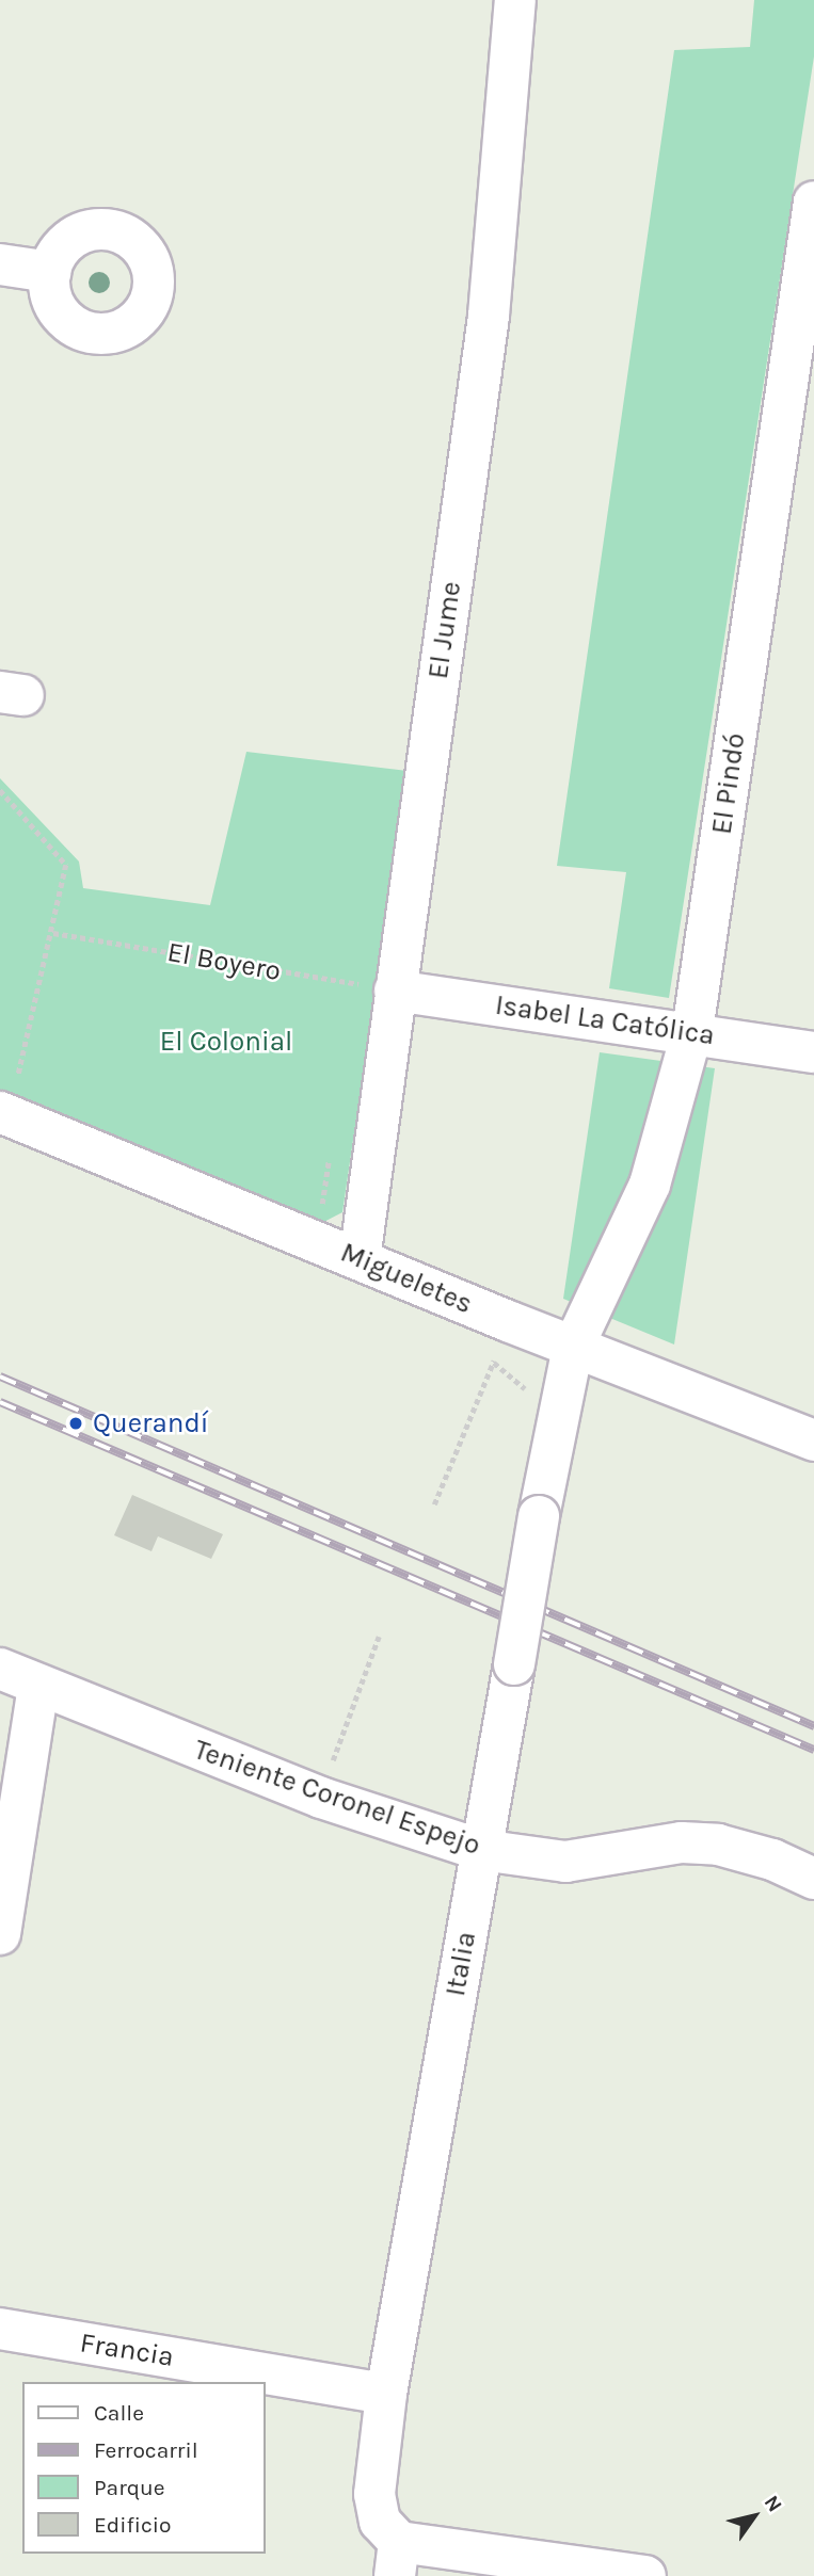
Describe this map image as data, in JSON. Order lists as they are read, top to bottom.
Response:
{
  "streets": {
    "street": [
      "El Jume",
      "El Pindó",
      "Isabel La Católica",
      "Migueletes",
      "Teniente Coronel Espejo",
      "Italia",
      "Francia"
    ],
    "path": ["El Boyero"]
  },
  "crossings": [
    ["El Jume", "El Boyero"],
    ["El Jume", "Isabel La Católica"],
    ["El Jume", "Migueletes"],
    ["El Pindó", "Isabel La Católica"],
    ["El Pindó", "Migueletes"],
    ["El Pindó", "Italia"],
    ["El Boyero", "Isabel La Católica"],
    ["Migueletes", "Italia"],
    ["Teniente Coronel Espejo", "Italia"],
    ["Italia", "Francia"]
  ],
  "parks": ["El Colonial"],
  "places": ["Querandí"],
  "legend": [
    "Calle",
    "Ferrocarril",
    "Parque",
    "Edificio"
  ],
  "north": "top right"
}
